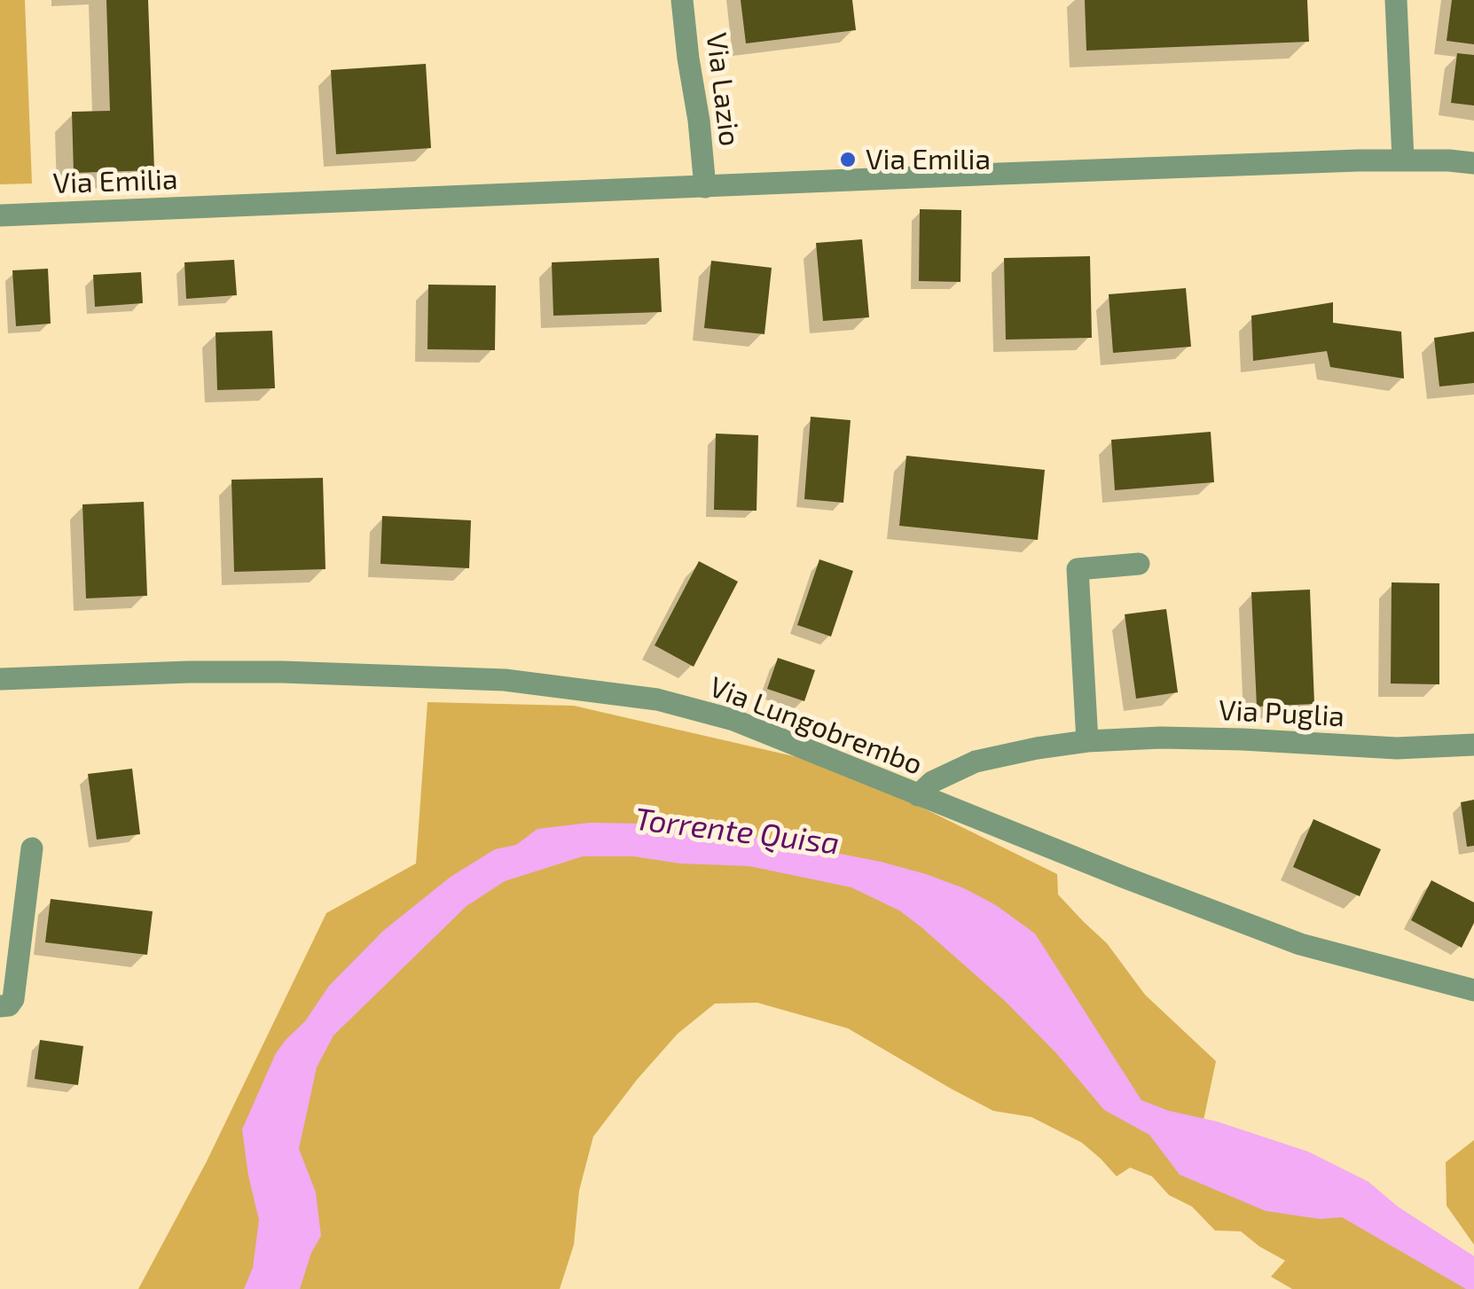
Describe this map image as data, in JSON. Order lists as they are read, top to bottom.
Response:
{
  "streets": {
    "street": [
      "Via Lazio",
      "Via Emilia",
      "Via Puglia",
      "Via Lungobrembo"
    ]
  },
  "crossings": [
    ["Via Lazio", "Via Emilia"],
    ["Via Puglia", "Via Lungobrembo"]
  ],
  "water": ["Torrente Quisa"],
  "places": ["Via Emilia"]
}
